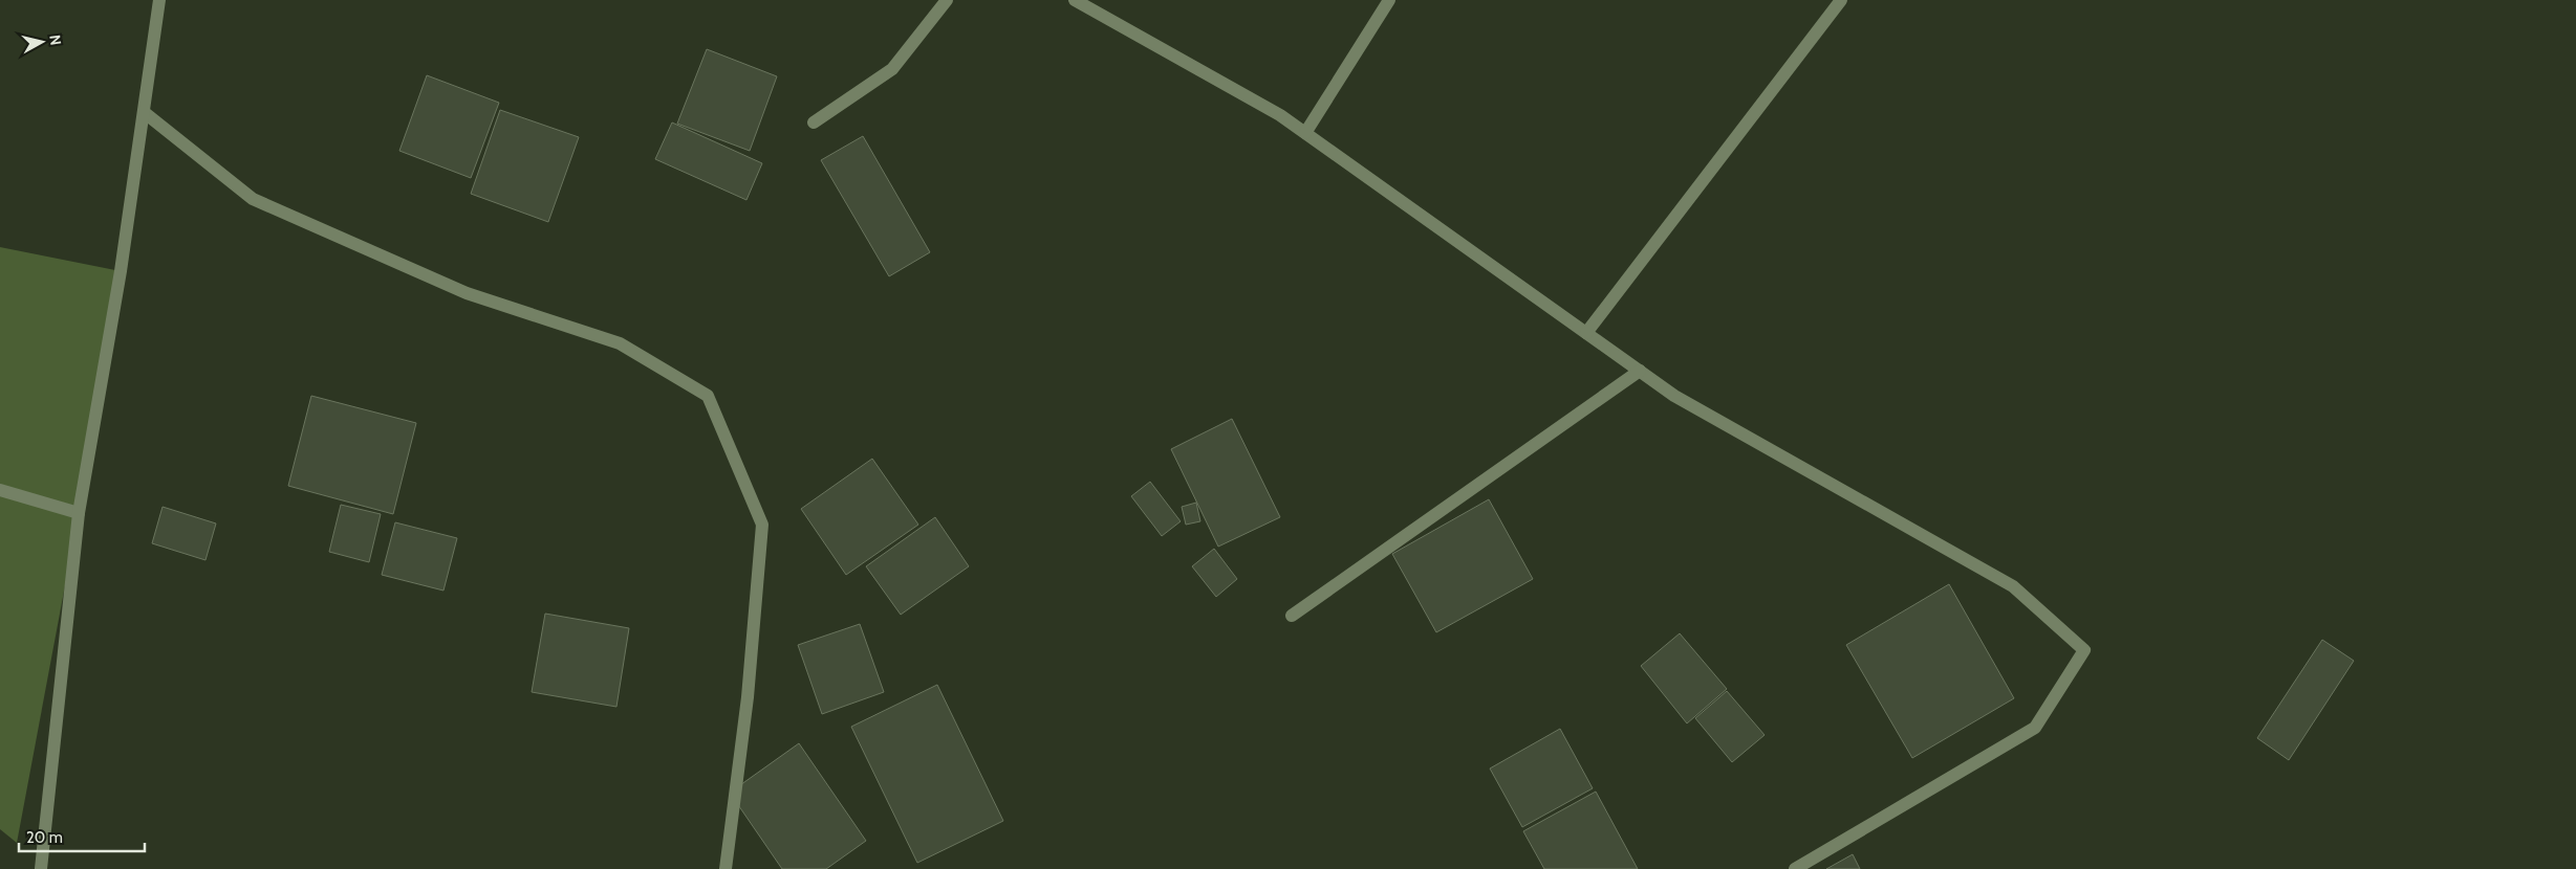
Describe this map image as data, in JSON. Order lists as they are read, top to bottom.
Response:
{
  "scale_bar": "20 m",
  "north": "right"
}
